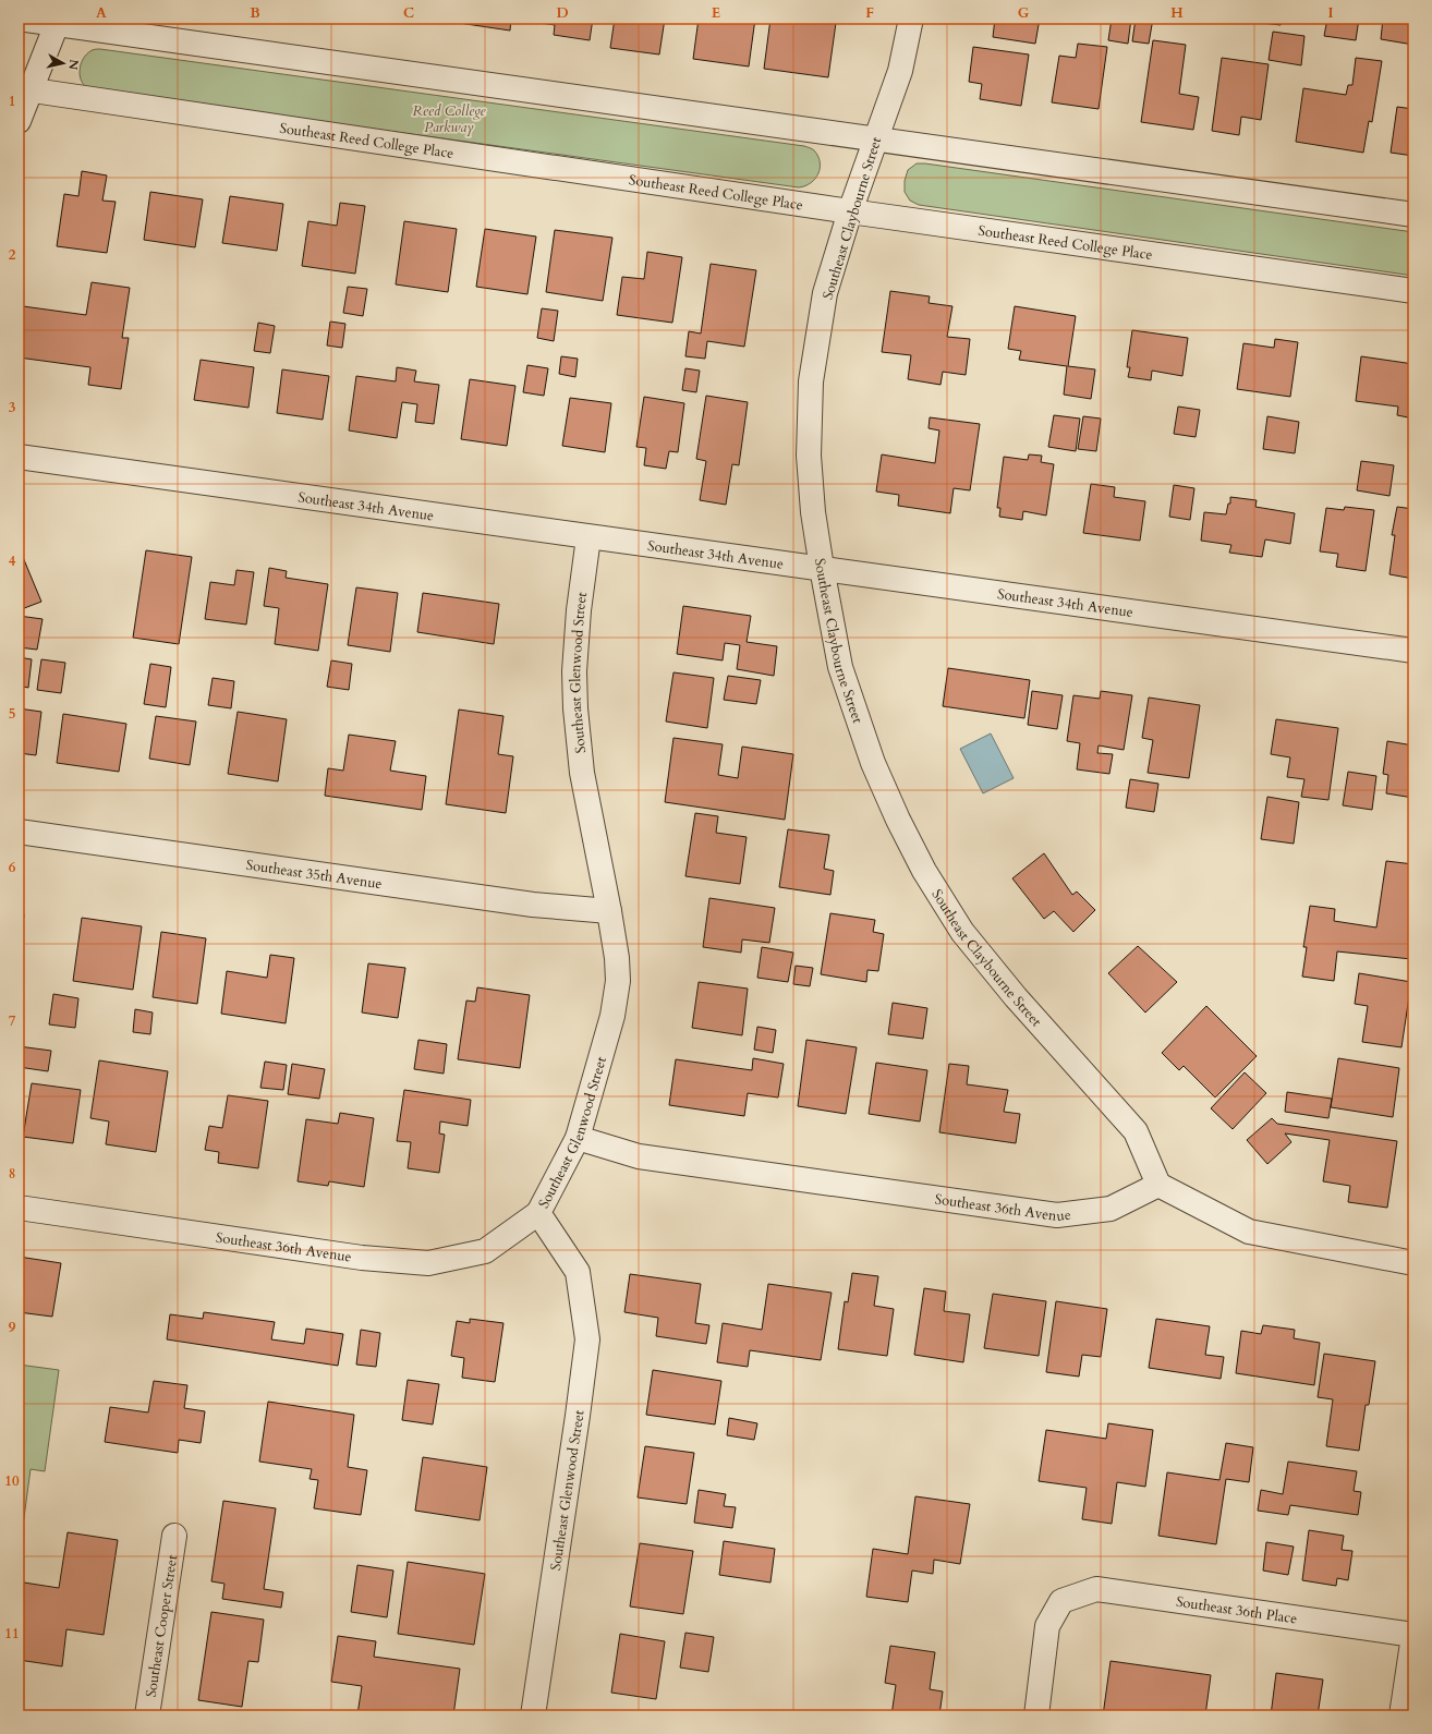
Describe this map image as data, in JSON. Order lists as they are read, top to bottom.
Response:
{
  "streets": {
    "street": [
      "Southeast Reed College Place",
      "Southeast Claybourne Street",
      "Southeast 34th Avenue",
      "Southeast Glenwood Street",
      "Southeast 35th Avenue",
      "Southeast 36th Avenue",
      "Southeast 36th Place",
      "Southeast Cooper Street"
    ]
  },
  "crossings": [
    ["Southeast Reed College Place", "Southeast Claybourne Street"],
    ["Southeast Claybourne Street", "Southeast 34th Avenue"],
    ["Southeast Claybourne Street", "Southeast 36th Avenue"],
    ["Southeast 34th Avenue", "Southeast Glenwood Street"],
    ["Southeast Glenwood Street", "Southeast 35th Avenue"],
    ["Southeast Glenwood Street", "Southeast 36th Avenue"]
  ],
  "parks": ["Reed College Parkway"],
  "north": "right",
  "grid": {
    "columns": [
      "A",
      "B",
      "C",
      "D",
      "E",
      "F",
      "G",
      "H",
      "I"
    ],
    "rows": [
      "1",
      "2",
      "3",
      "4",
      "5",
      "6",
      "7",
      "8",
      "9",
      "10",
      "11"
    ]
  }
}
